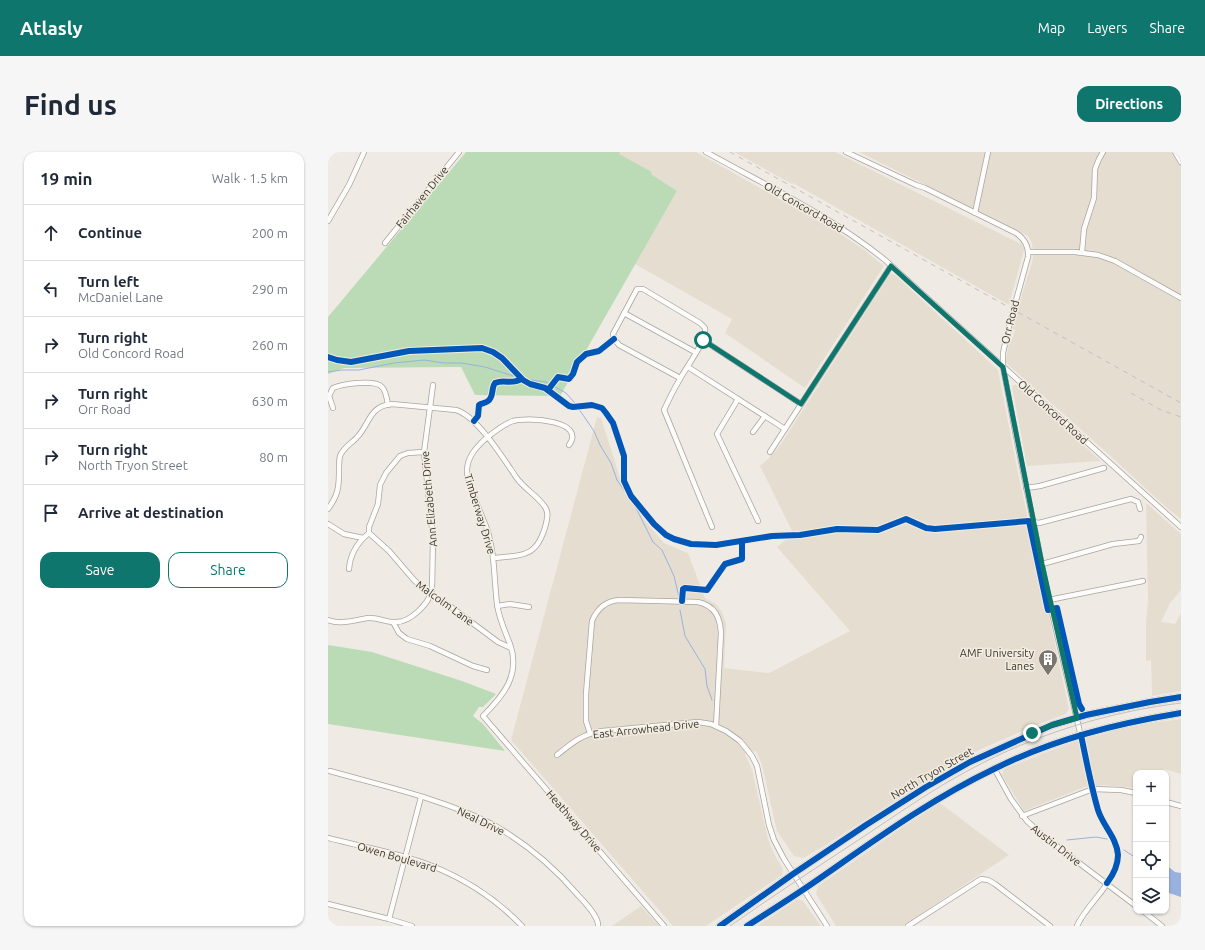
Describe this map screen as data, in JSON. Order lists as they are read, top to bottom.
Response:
{
  "streets": {
    "main road": ["North Tryon Street"],
    "street": [
      "Fairhaven Drive",
      "Old Concord Road",
      "Orr Road",
      "Ann Elizabeth Drive",
      "Timberway Drive",
      "Malcolm Lane",
      "East Arrowhead Drive",
      "Neal Drive",
      "Heathway Drive",
      "Austin Drive",
      "Owen Boulevard"
    ]
  },
  "crossings": [
    ["Old Concord Road", "Orr Road"],
    ["Orr Road", "North Tryon Street"],
    ["Orr Road", "Austin Drive"],
    ["Ann Elizabeth Drive", "Malcolm Lane"],
    ["Timberway Drive", "Malcolm Lane"],
    ["Timberway Drive", "Heathway Drive"],
    ["East Arrowhead Drive", "North Tryon Street"]
  ],
  "places": {
    "building": ["AMF University Lanes"]
  },
  "page": {
    "header": "Atlasly",
    "nav": ["Map", "Layers", "Share"],
    "buttons": [
      "Directions",
      ["Save", "Share"]
    ],
    "title": "Find us",
    "heading": ["19 min", "Walk · 1.5 km"],
    "list": [
      ["Continue", "200 m"],
      ["Turn left", "McDaniel Lane", "290 m"],
      ["Turn right", "Old Concord Road", "260 m"],
      ["Turn right", "Orr Road", "630 m"],
      ["Turn right", "North Tryon Street", "80 m"],
      "Arrive at destination"
    ],
    "map_buttons": ["+", "−"]
  }
}
